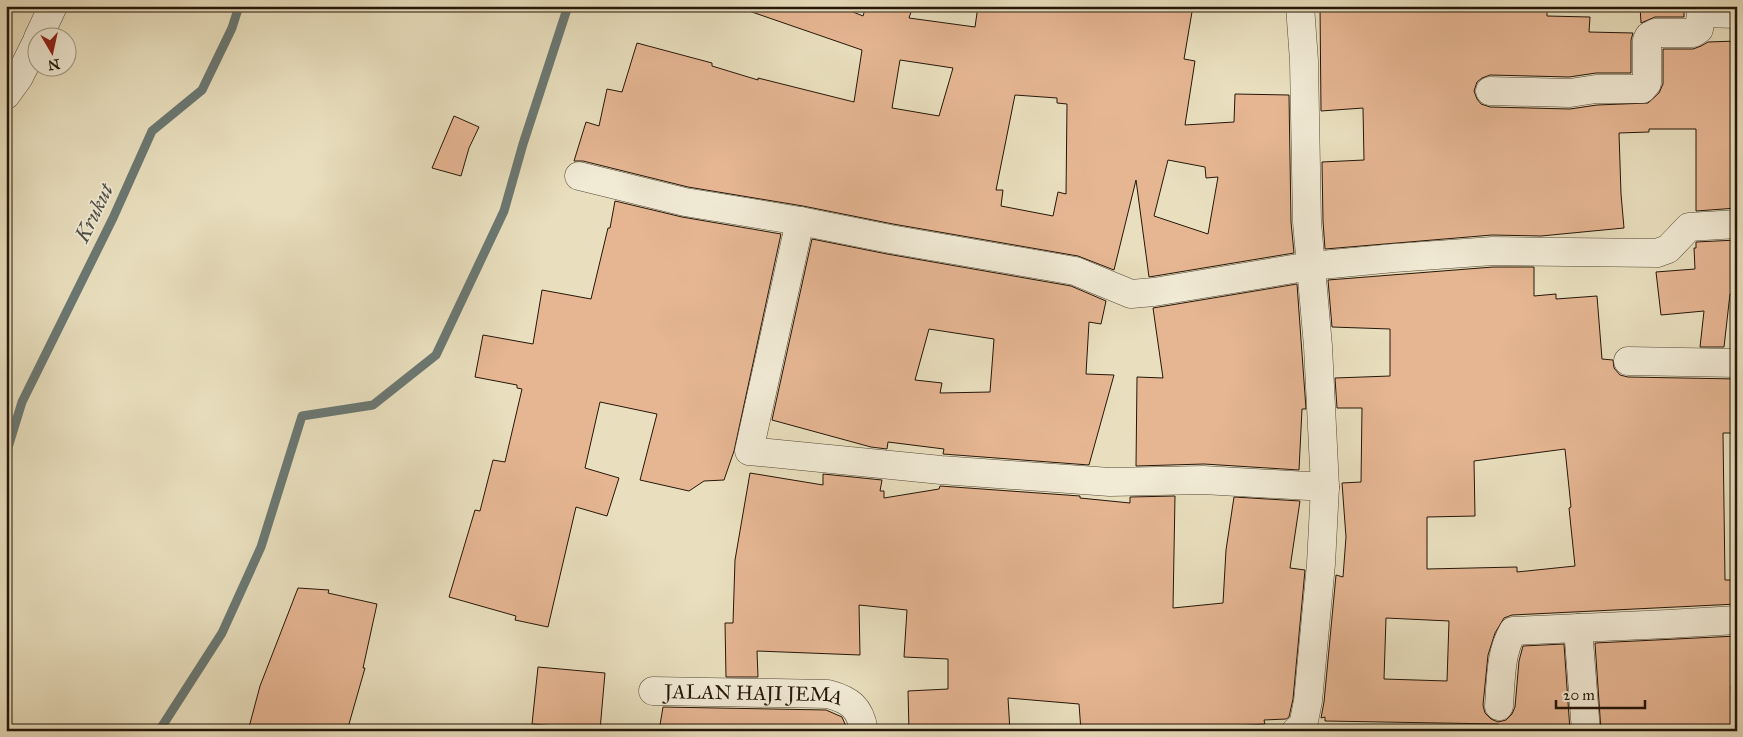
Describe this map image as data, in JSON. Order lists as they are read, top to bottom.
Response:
{
  "streets": {
    "street": ["JALAN HAJI JEMA"]
  },
  "water": ["Krukut"],
  "scale_bar": "20 m",
  "north": "bottom"
}
